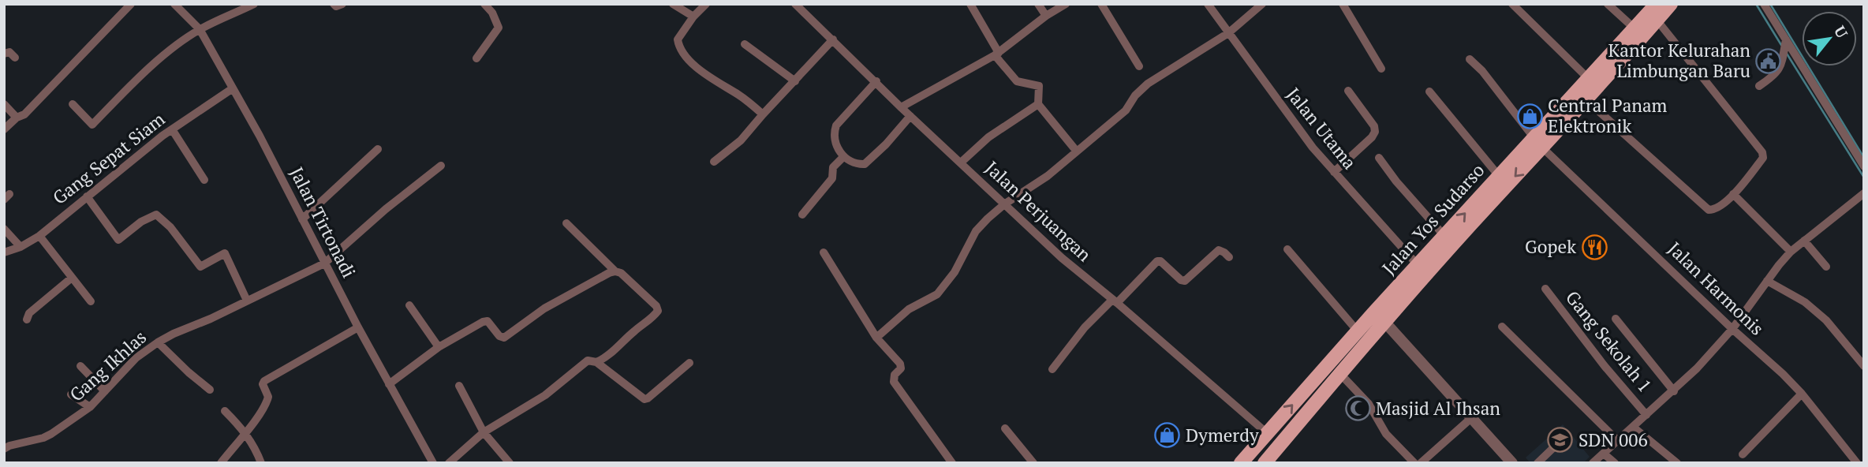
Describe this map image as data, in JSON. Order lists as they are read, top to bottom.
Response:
{
  "streets": {
    "main road": ["Jalan Yos Sudarso"],
    "street": [
      "Jalan Utama",
      "Gang Sepat Siam",
      "Jalan Perjuangan",
      "Jalan Tirtonadi",
      "Jalan Harmonis",
      "Gang Sekolah 1",
      "Gang Ikhlas"
    ]
  },
  "crossings": [
    ["Jalan Utama", "Jalan Yos Sudarso"],
    ["Gang Sepat Siam", "Jalan Tirtonadi"],
    ["Jalan Perjuangan", "Jalan Yos Sudarso"],
    ["Jalan Yos Sudarso", "Jalan Harmonis"],
    ["Jalan Tirtonadi", "Gang Ikhlas"],
    ["Jalan Harmonis", "Gang Sekolah 1"]
  ],
  "places": {
    "public building": ["Kantor Kelurahan Limbungan Baru"],
    "shop": ["Central Panam Elektronik", "Dymerdy"],
    "restaurant": ["Gopek"],
    "mosque": ["Masjid Al Ihsan"],
    "school or university": ["SDN 006"]
  },
  "north": "top right"
}
